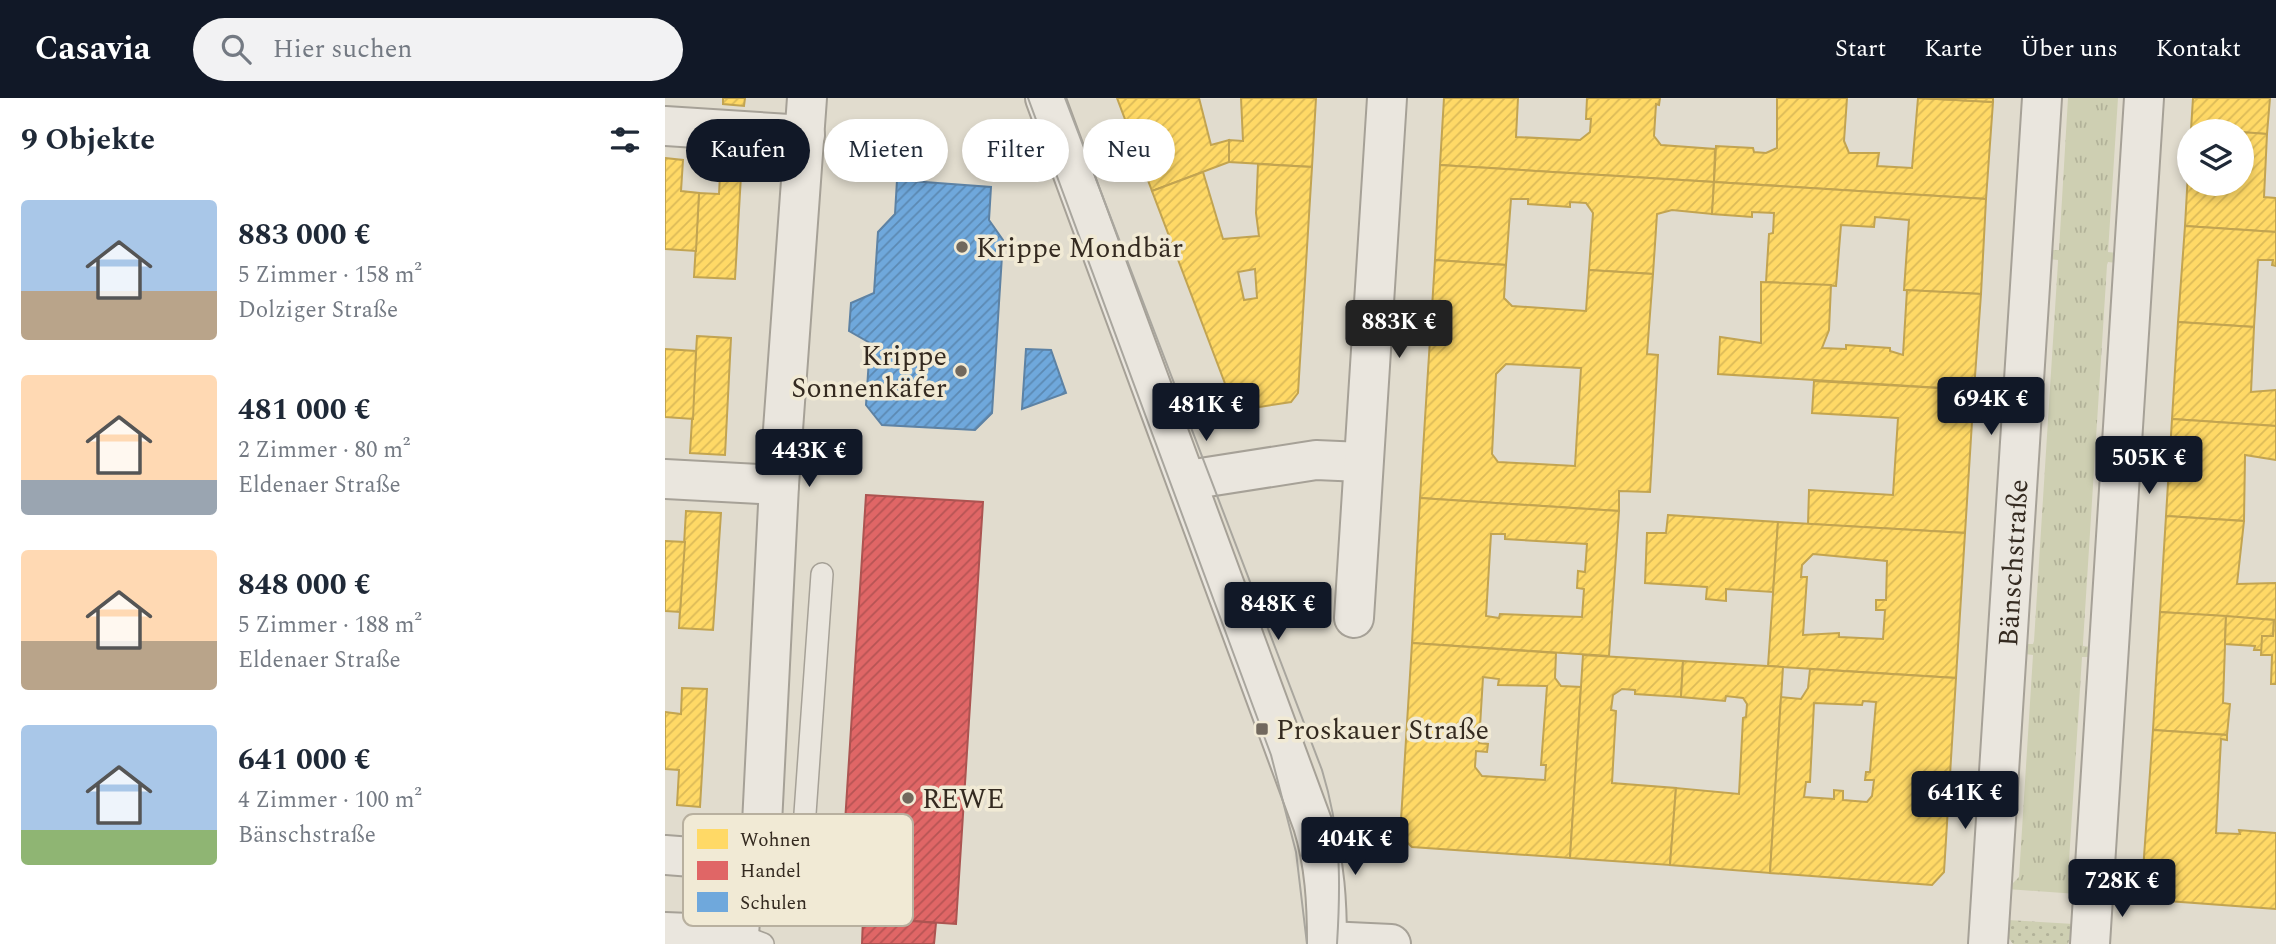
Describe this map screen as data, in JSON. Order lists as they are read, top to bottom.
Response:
{
  "streets": {
    "street": ["Bänschstraße"]
  },
  "places": {
    "other": ["Krippe Mondbär", "Krippe Sonnenkäfer", "REWE"],
    "transit": ["Proskauer Straße"]
  },
  "legend": ["Wohnen", "Handel", "Schulen"],
  "page": {
    "header": "Casavia",
    "search": "Hier suchen",
    "nav": [
      "Start",
      "Karte",
      "Über uns",
      "Kontakt"
    ],
    "heading": "9 Objekte",
    "chip": [
      "Kaufen",
      "Mieten",
      "Filter",
      "Neu"
    ],
    "list": [
      {
        "name": "883 000 €",
        "note": "5 Zimmer · 158 m² · Dolziger Straße"
      },
      {
        "name": "481 000 €",
        "note": "2 Zimmer · 80 m² · Eldenaer Straße"
      },
      {
        "name": "848 000 €",
        "note": "5 Zimmer · 188 m² · Eldenaer Straße"
      },
      {
        "name": "641 000 €",
        "note": "4 Zimmer · 100 m² · Bänschstraße"
      }
    ],
    "price": [
      "883K €",
      "694K €",
      "481K €",
      "443K €",
      "505K €",
      "848K €",
      "641K €",
      "404K €",
      "728K €"
    ]
  }
}
